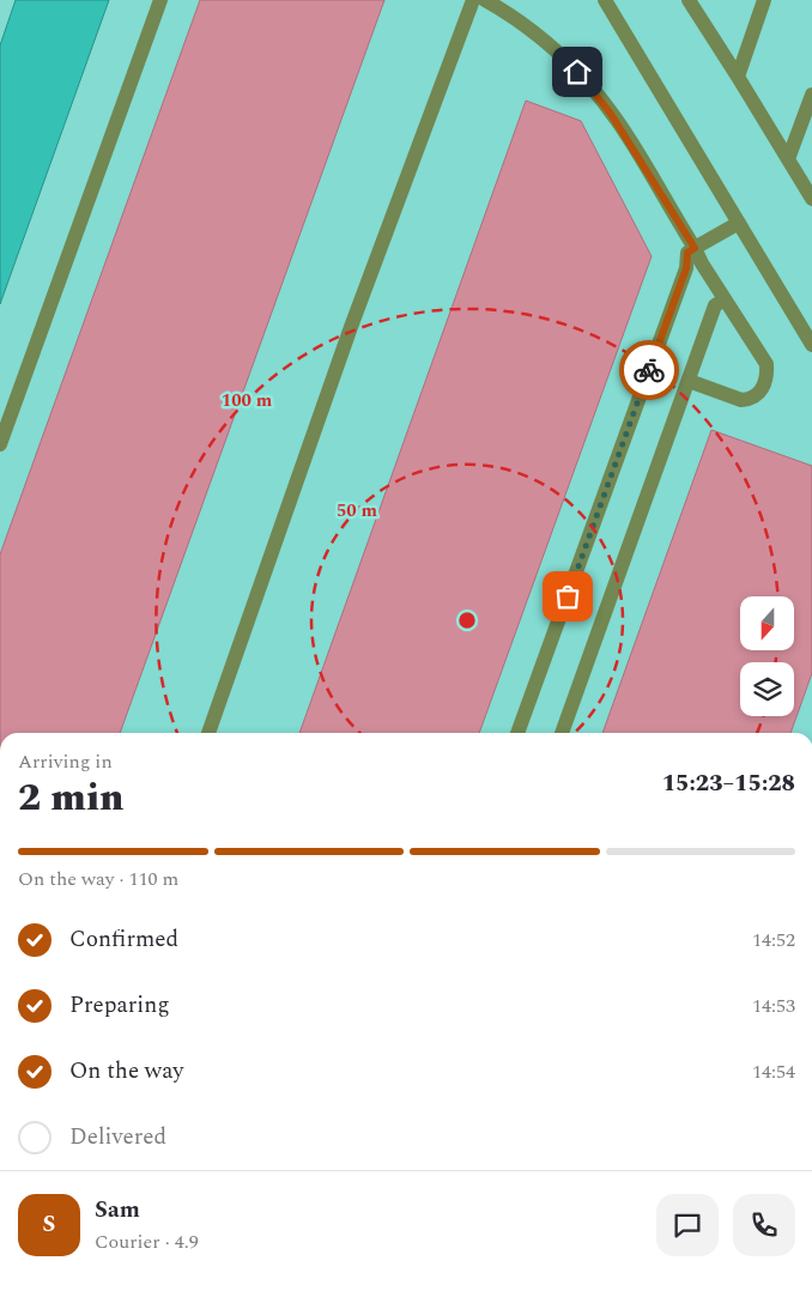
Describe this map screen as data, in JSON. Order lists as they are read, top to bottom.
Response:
{
  "north": "bottom",
  "page": {
    "heading": ["2 min", "Arriving in", "15:23–15:28"],
    "panel": ["Sam", "Courier · 4.9"],
    "bar": "On the way · 110 m",
    "list": [
      ["Confirmed", "14:52"],
      ["Preparing", "14:53"],
      ["On the way", "14:54"],
      "Delivered"
    ],
    "round": "S"
  },
  "rings": ["100 m", "50 m"]
}
